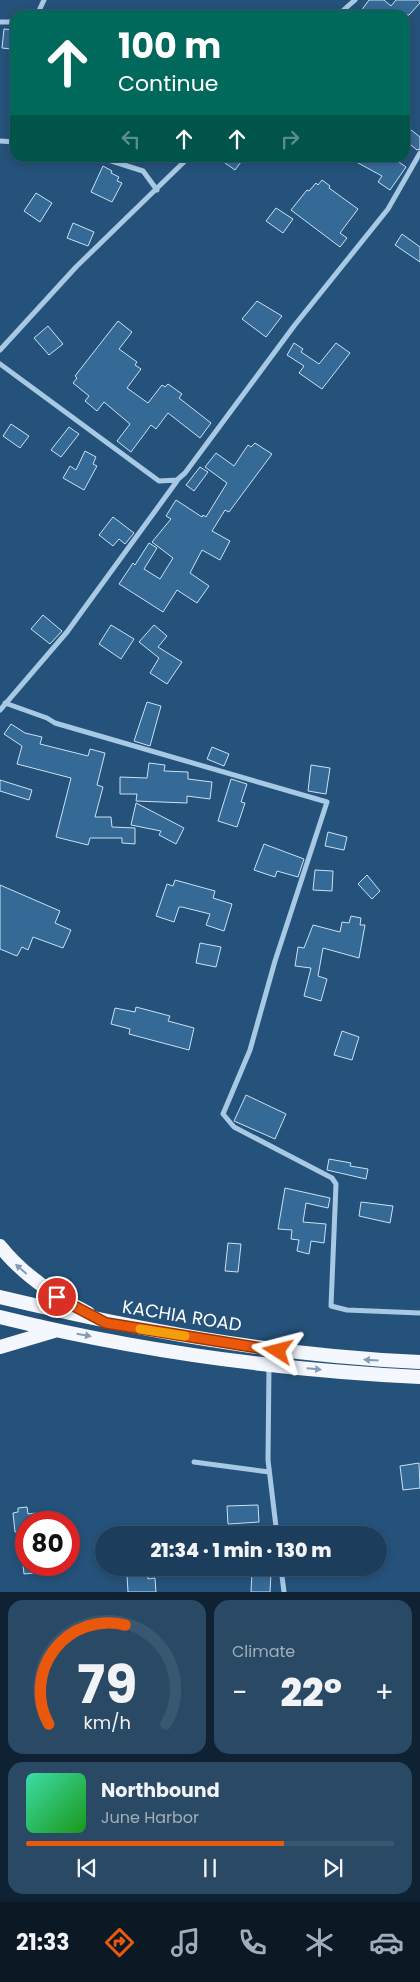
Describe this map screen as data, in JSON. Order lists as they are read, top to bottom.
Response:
{
  "streets": {
    "highway": ["KACHIA ROAD"]
  },
  "page": {
    "turn": ["100 m", "Continue"],
    "limit": "80",
    "trip": "21:34 · 1 min · 130 m",
    "tile": "Climate",
    "heat": ["−", "22°", "+"],
    "song": ["Northbound", "June Harbor"],
    "tabs": "21:33",
    "gauge": ["79", "km/h"]
  }
}
